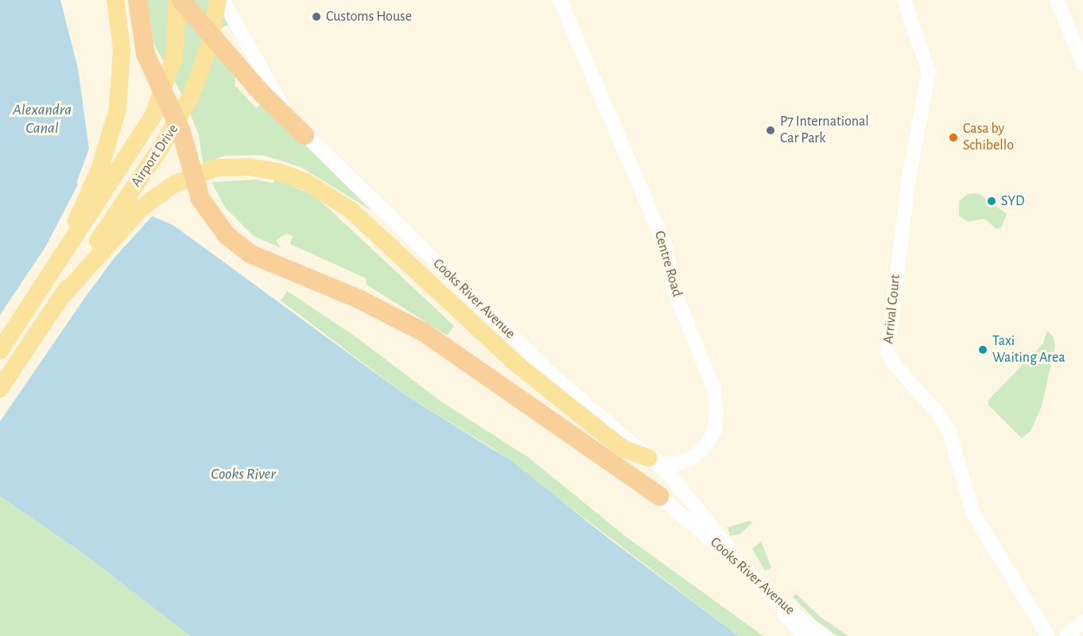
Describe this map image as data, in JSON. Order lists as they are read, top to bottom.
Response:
{
  "streets": {
    "main road": ["Airport Drive"],
    "street": ["Centre Road", "Cooks River Avenue", "Arrival Court"]
  },
  "crossings": [
    ["Centre Road", "Cooks River Avenue"]
  ],
  "water": ["Alexandra Canal", "Cooks River"],
  "places": [
    "Customs House",
    "P7 International Car Park",
    "Casa by Schibello",
    "SYD",
    "Taxi Waiting Area"
  ]
}
